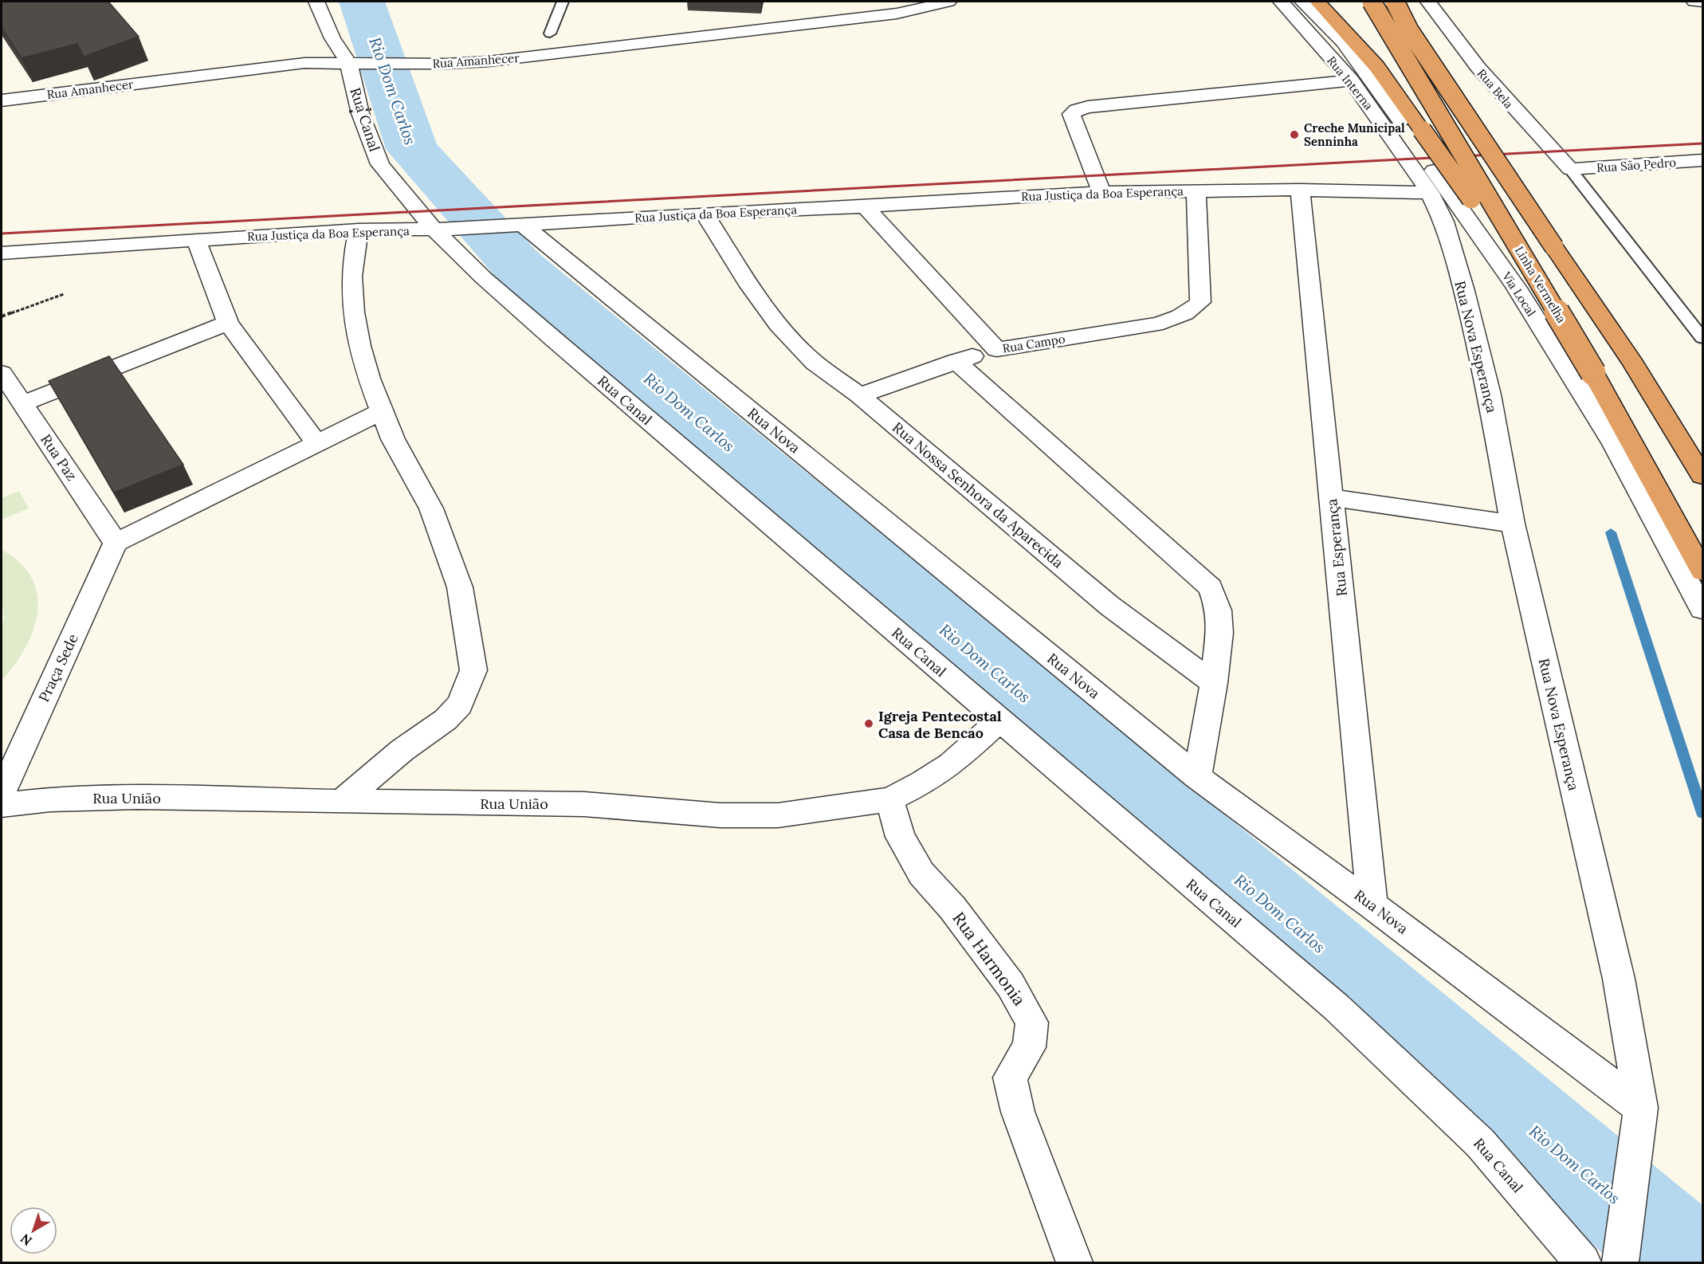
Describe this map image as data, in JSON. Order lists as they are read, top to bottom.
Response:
{
  "streets": {
    "highway": ["Linha Vermelha"],
    "street": [
      "Rua Amanhecer",
      "Rua Interna",
      "Rua Bela",
      "Rua Canal",
      "Rua São Pedro",
      "Rua Justiça da Boa Esperança",
      "Via Local",
      "Rua Campo",
      "Rua Nova Esperança",
      "Rua Nova",
      "Rua Paz",
      "Rua Nossa Senhora da Aparecida",
      "Rua Esperança",
      "Praça Sede",
      "Rua União",
      "Rua Harmonia"
    ]
  },
  "crossings": [
    ["Rua Amanhecer", "Rua Canal"],
    ["Rua Interna", "Rua Justiça da Boa Esperança"],
    ["Rua Interna", "Rua Nova Esperança"],
    ["Rua Bela", "Rua São Pedro"],
    ["Rua Canal", "Rua Justiça da Boa Esperança"],
    ["Rua Canal", "Rua União"],
    ["Rua Justiça da Boa Esperança", "Rua Campo"],
    ["Rua Justiça da Boa Esperança", "Rua Nova Esperança"],
    ["Rua Justiça da Boa Esperança", "Rua Nova"],
    ["Rua Justiça da Boa Esperança", "Rua Nossa Senhora da Aparecida"],
    ["Rua Justiça da Boa Esperança", "Rua Esperança"],
    ["Rua Nova Esperança", "Rua Nova"],
    ["Rua Nova", "Rua Esperança"],
    ["Rua Paz", "Praça Sede"],
    ["Rua União", "Rua Harmonia"]
  ],
  "water": ["Rio Dom Carlos"],
  "places": ["Creche Municipal Senninha", "Igreja Pentecostal Casa de Bencao"],
  "north": "bottom left"
}
